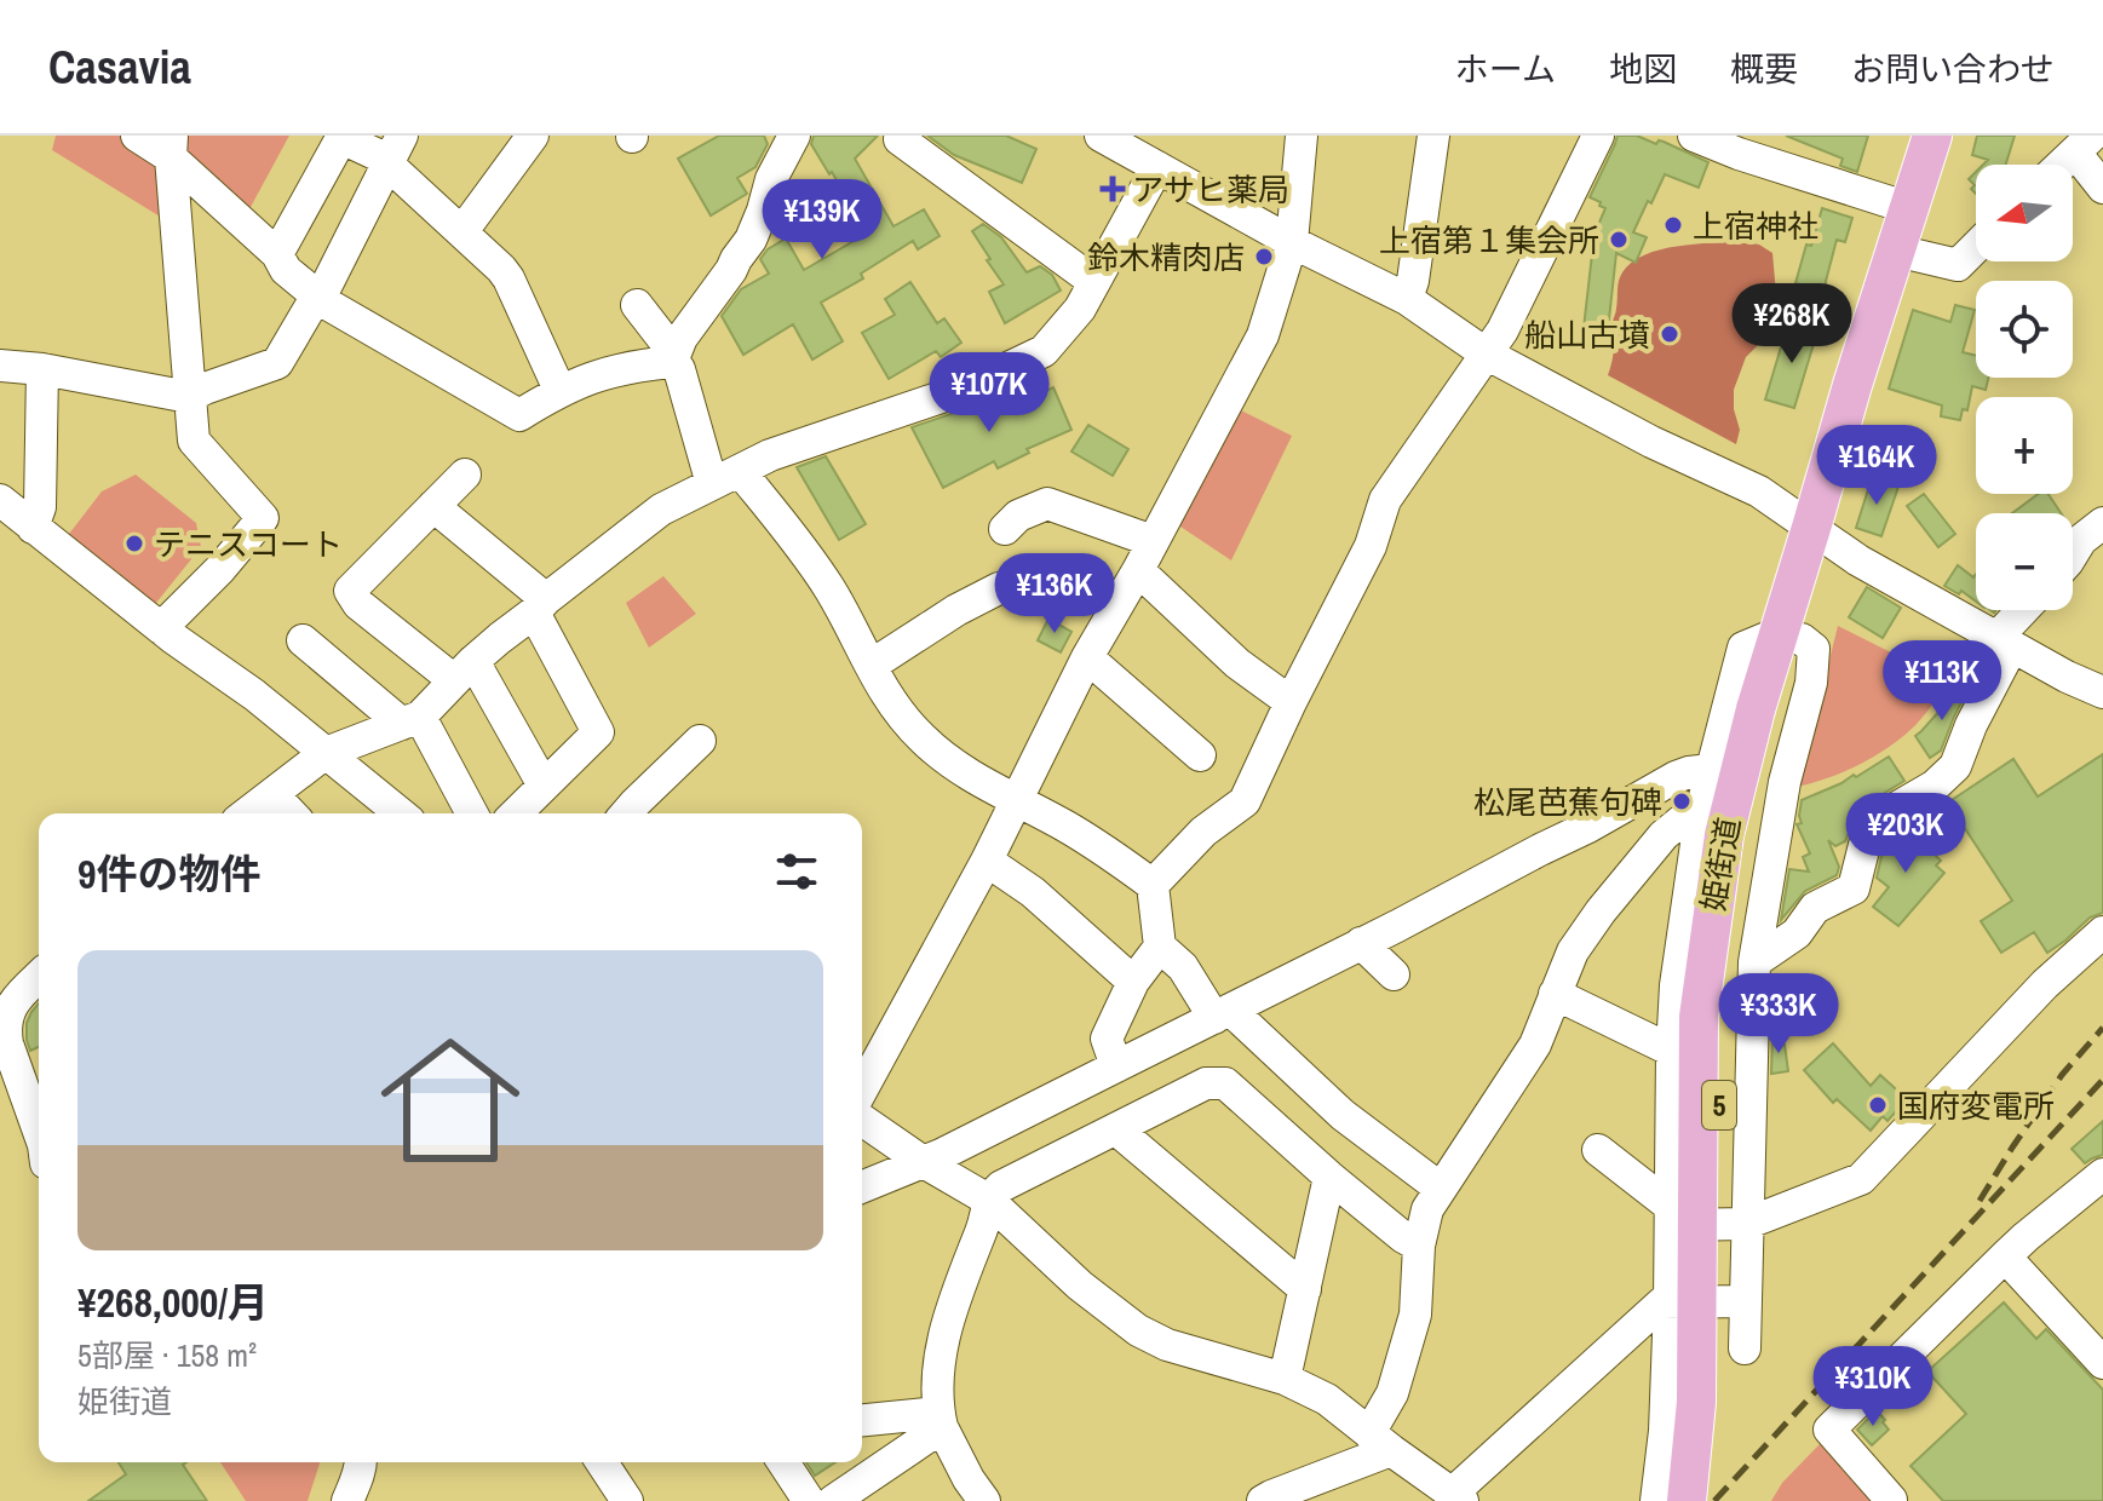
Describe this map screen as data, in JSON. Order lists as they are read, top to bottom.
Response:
{
  "streets": {
    "main road": ["姫街道", "5"]
  },
  "places": {
    "health": ["アサヒ薬局"],
    "other": [
      "上宿神社",
      "上宿第１集会所",
      "鈴木精肉店",
      "船山古墳",
      "テニスコート",
      "松尾芭蕉句碑",
      "国府変電所"
    ]
  },
  "north": "left",
  "page": {
    "header": "Casavia",
    "nav": [
      "ホーム",
      "地図",
      "概要",
      "お問い合わせ"
    ],
    "map_buttons": ["+", "−"],
    "price": [
      "¥139K",
      "¥268K",
      "¥107K",
      "¥164K",
      "¥136K",
      "¥113K",
      "¥203K",
      "¥333K",
      "¥310K"
    ],
    "heading": "9件の物件",
    "list": [
      {
        "name": "¥268,000/月",
        "note": "5部屋 · 158 m² · 姫街道"
      }
    ]
  }
}
